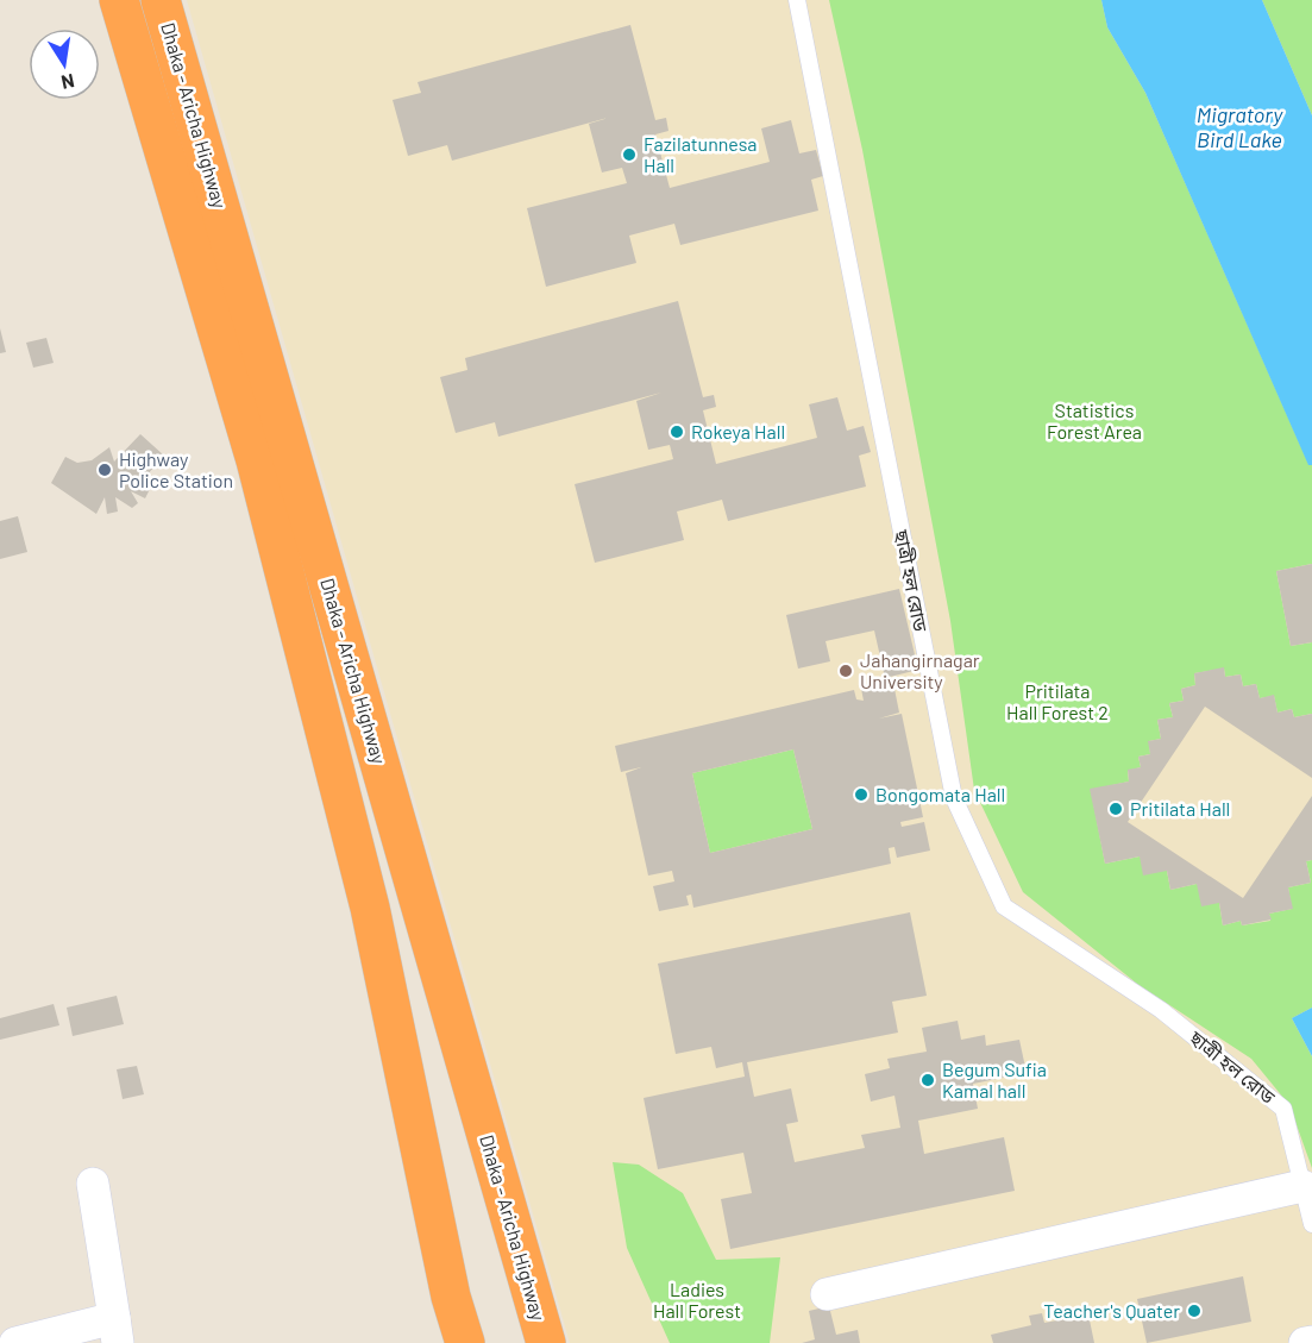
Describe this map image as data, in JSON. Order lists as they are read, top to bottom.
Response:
{
  "streets": {
    "highway": ["Dhaka - Aricha Highway"],
    "lane": ["ছাত্রী হল রোড"]
  },
  "water": ["Migratory Bird Lake"],
  "parks": ["Statistics Forest Area", "Pritilata Hall Forest 2", "Ladies Hall Forest"],
  "places": [
    "Fazilatunnesa Hall",
    "Rokeya Hall",
    "Highway Police Station",
    "Jahangirnagar University",
    "Bongomata Hall",
    "Pritilata Hall",
    "Begum Sufia Kamal hall",
    "Teacher's Quater"
  ],
  "north": "bottom"
}
